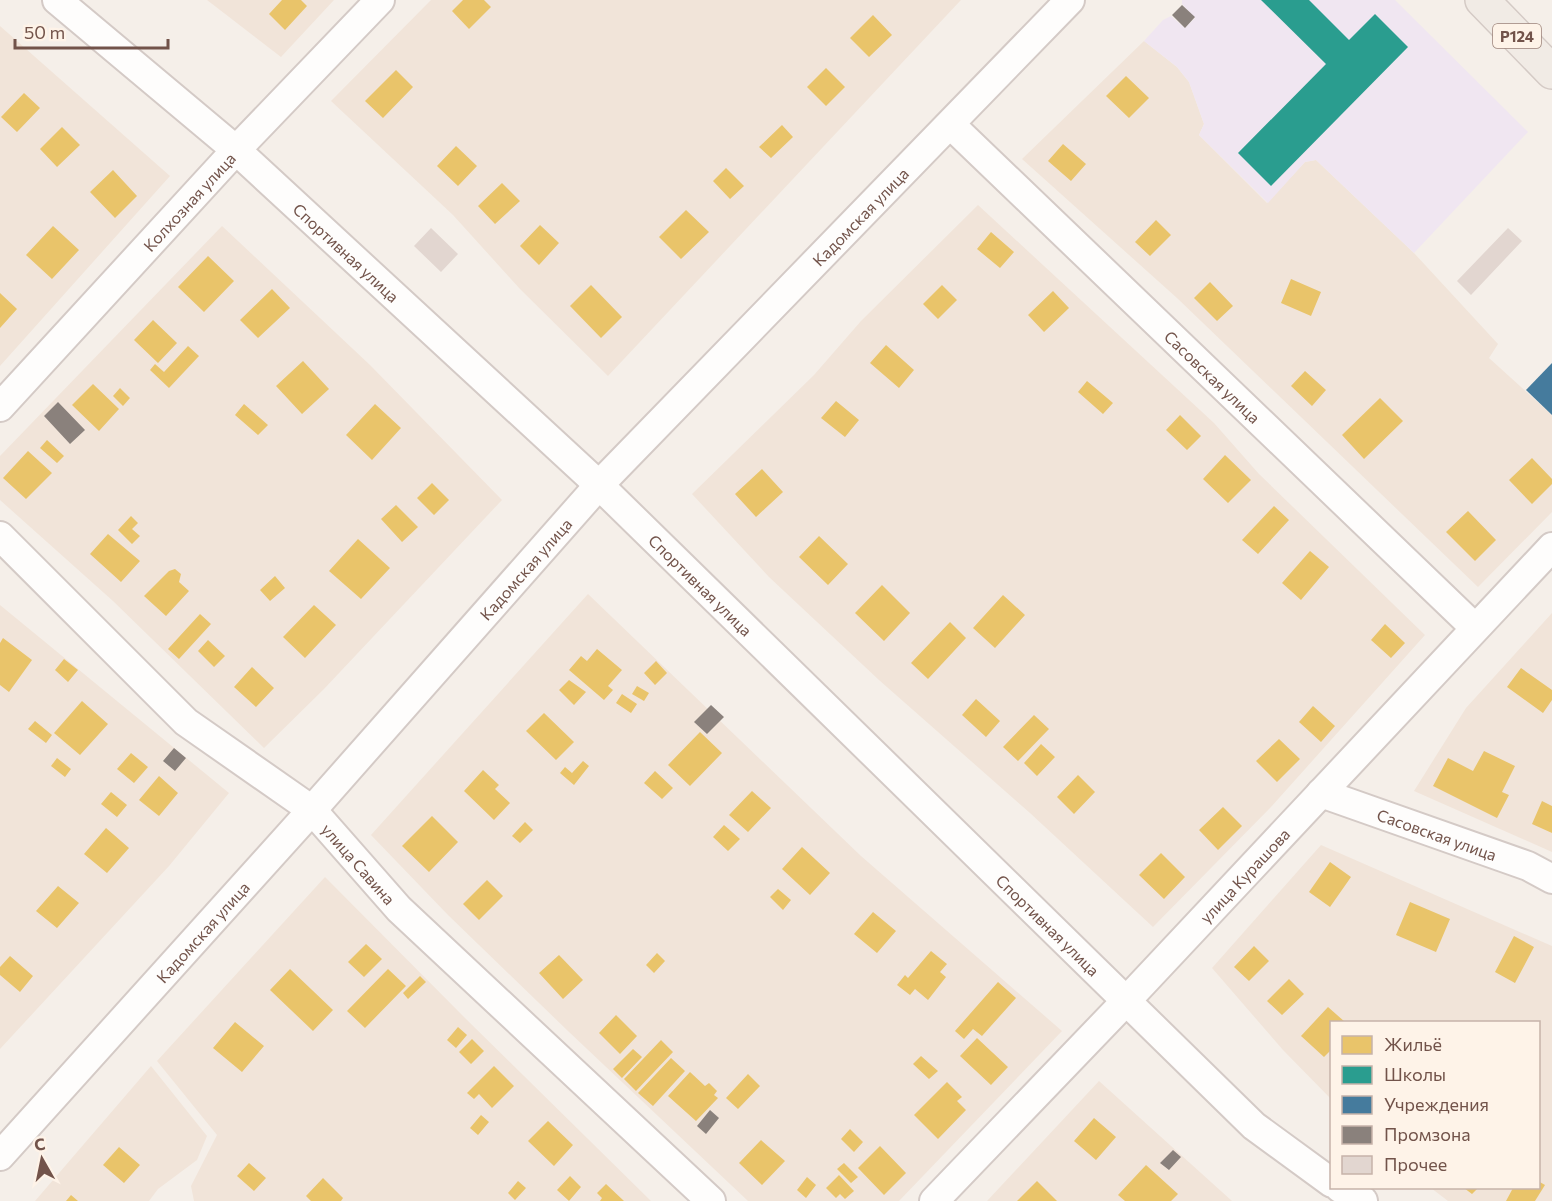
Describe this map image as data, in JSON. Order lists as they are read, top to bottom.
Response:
{
  "streets": {
    "main road": ["Р124"],
    "street": [
      "Колхозная улица",
      "Кадомская улица",
      "Спортивная улица",
      "Сасовская улица",
      "улица Савина",
      "улица Курашова"
    ]
  },
  "crossings": [
    ["Колхозная улица", "Спортивная улица"],
    ["Кадомская улица", "Спортивная улица"],
    ["Кадомская улица", "Сасовская улица"],
    ["Кадомская улица", "улица Савина"],
    ["Спортивная улица", "улица Курашова"],
    ["Сасовская улица", "улица Курашова"]
  ],
  "legend": [
    "Жильё",
    "Школы",
    "Учреждения",
    "Промзона",
    "Прочее"
  ],
  "scale_bar": "50 m",
  "north": "top"
}
